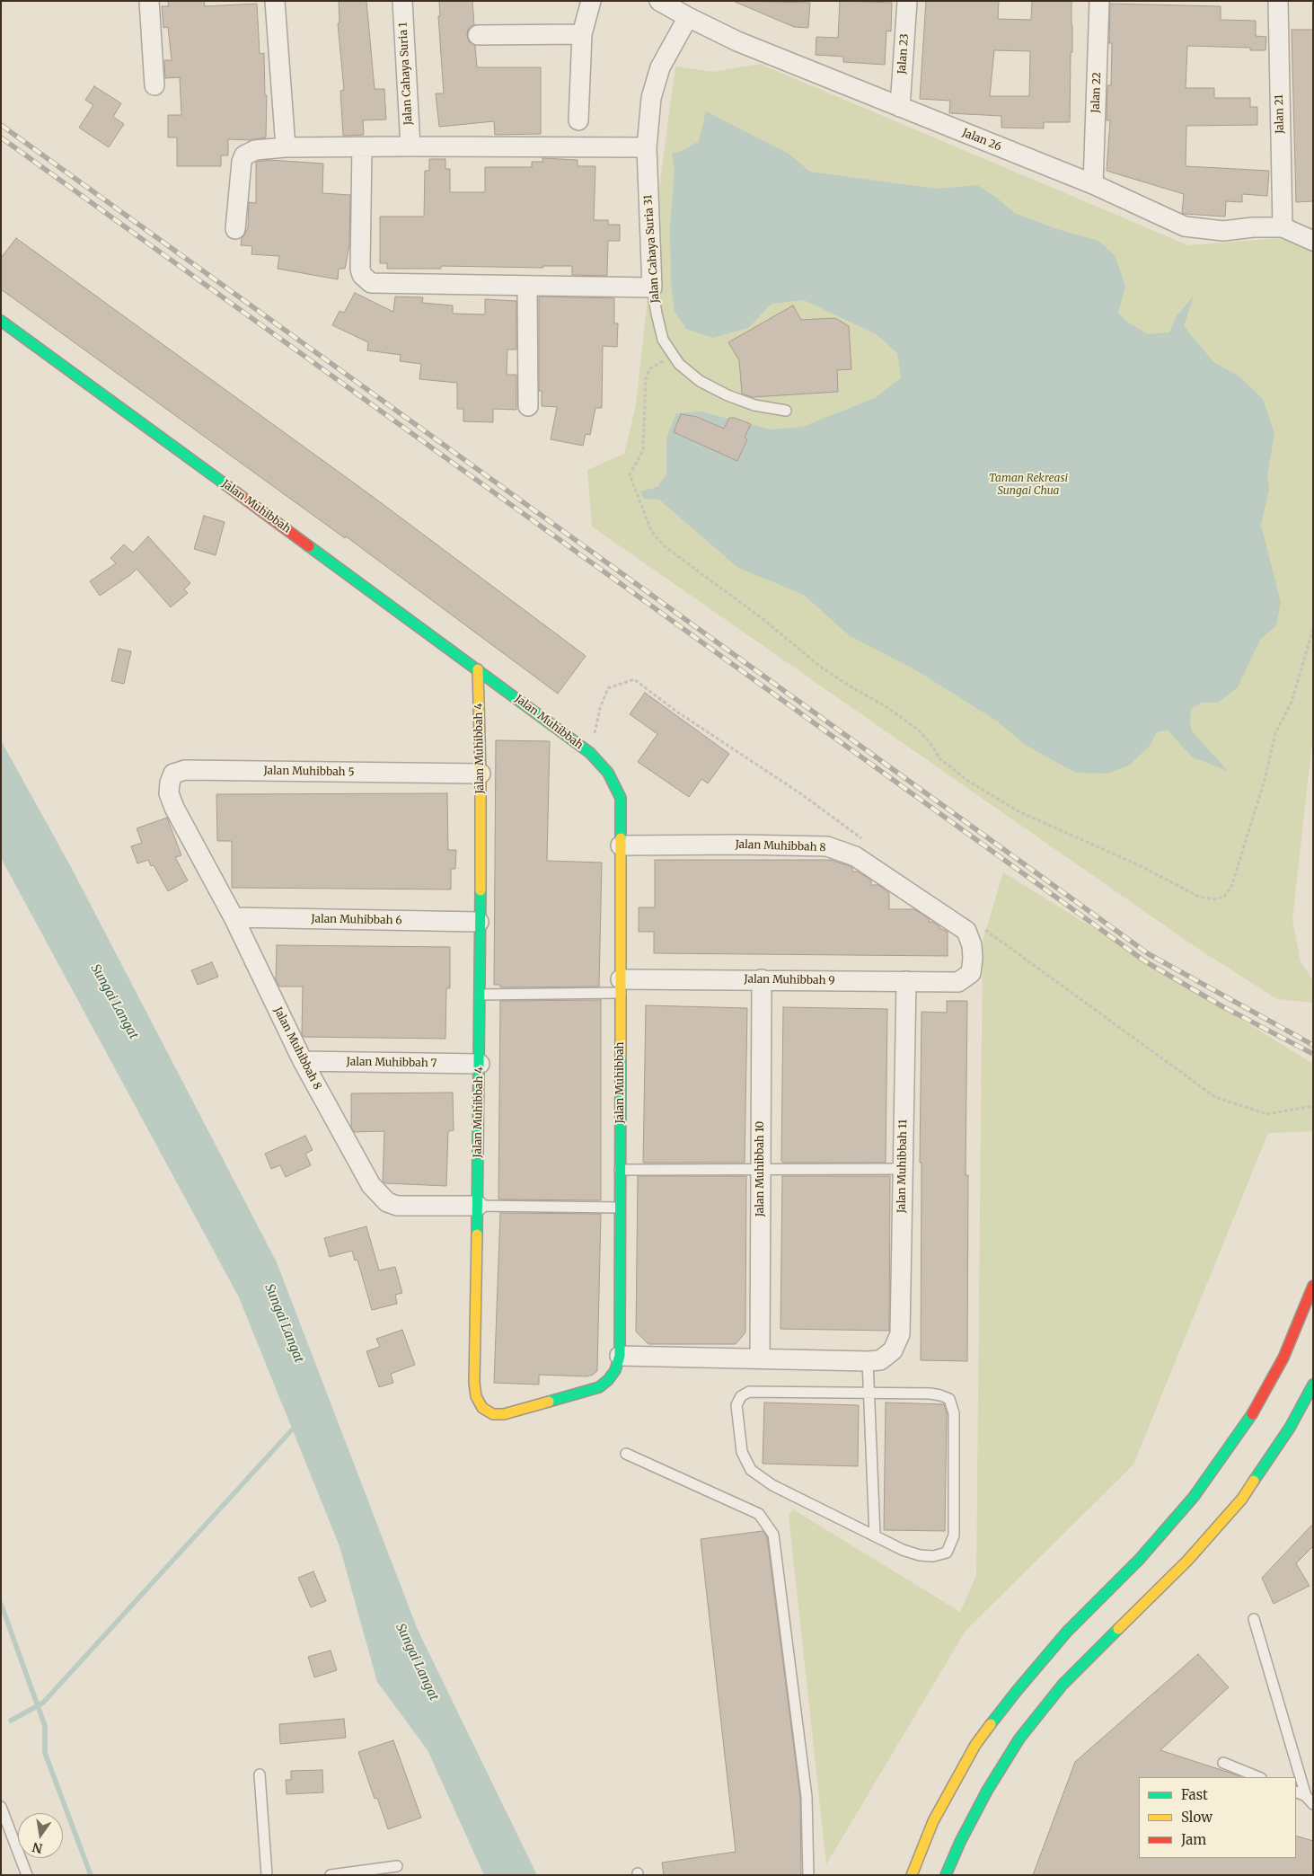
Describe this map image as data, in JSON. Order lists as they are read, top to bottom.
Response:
{
  "streets": {
    "main road": ["Jalan Muhibbah", "Jalan Muhibbah 4"],
    "street": [
      "Jalan 23",
      "Jalan Cahaya Suria 1",
      "Jalan 22",
      "Jalan 21",
      "Jalan 26",
      "Jalan Cahaya Suria 31",
      "Jalan Muhibbah 5",
      "Jalan Muhibbah 8",
      "Jalan Muhibbah 6",
      "Jalan Muhibbah 9",
      "Jalan Muhibbah 7",
      "Jalan Muhibbah 11",
      "Jalan Muhibbah 10"
    ]
  },
  "crossings": [
    ["Jalan 23", "Jalan 26"],
    ["Jalan 22", "Jalan 26"],
    ["Jalan 21", "Jalan 26"],
    ["Jalan 26", "Jalan Cahaya Suria 31"],
    ["Jalan Muhibbah", "Jalan Muhibbah 4"],
    ["Jalan Muhibbah", "Jalan Muhibbah 8"],
    ["Jalan Muhibbah", "Jalan Muhibbah 9"],
    ["Jalan Muhibbah 4", "Jalan Muhibbah 5"],
    ["Jalan Muhibbah 4", "Jalan Muhibbah 8"],
    ["Jalan Muhibbah 4", "Jalan Muhibbah 6"],
    ["Jalan Muhibbah 4", "Jalan Muhibbah 7"],
    ["Jalan Muhibbah 5", "Jalan Muhibbah 8"],
    ["Jalan Muhibbah 8", "Jalan Muhibbah 6"],
    ["Jalan Muhibbah 8", "Jalan Muhibbah 9"],
    ["Jalan Muhibbah 8", "Jalan Muhibbah 7"],
    ["Jalan Muhibbah 9", "Jalan Muhibbah 11"],
    ["Jalan Muhibbah 9", "Jalan Muhibbah 10"]
  ],
  "water": ["Sungai Langat"],
  "parks": ["Taman Rekreasi Sungai Chua"],
  "legend": ["Fast", "Slow", "Jam"],
  "north": "bottom"
}
